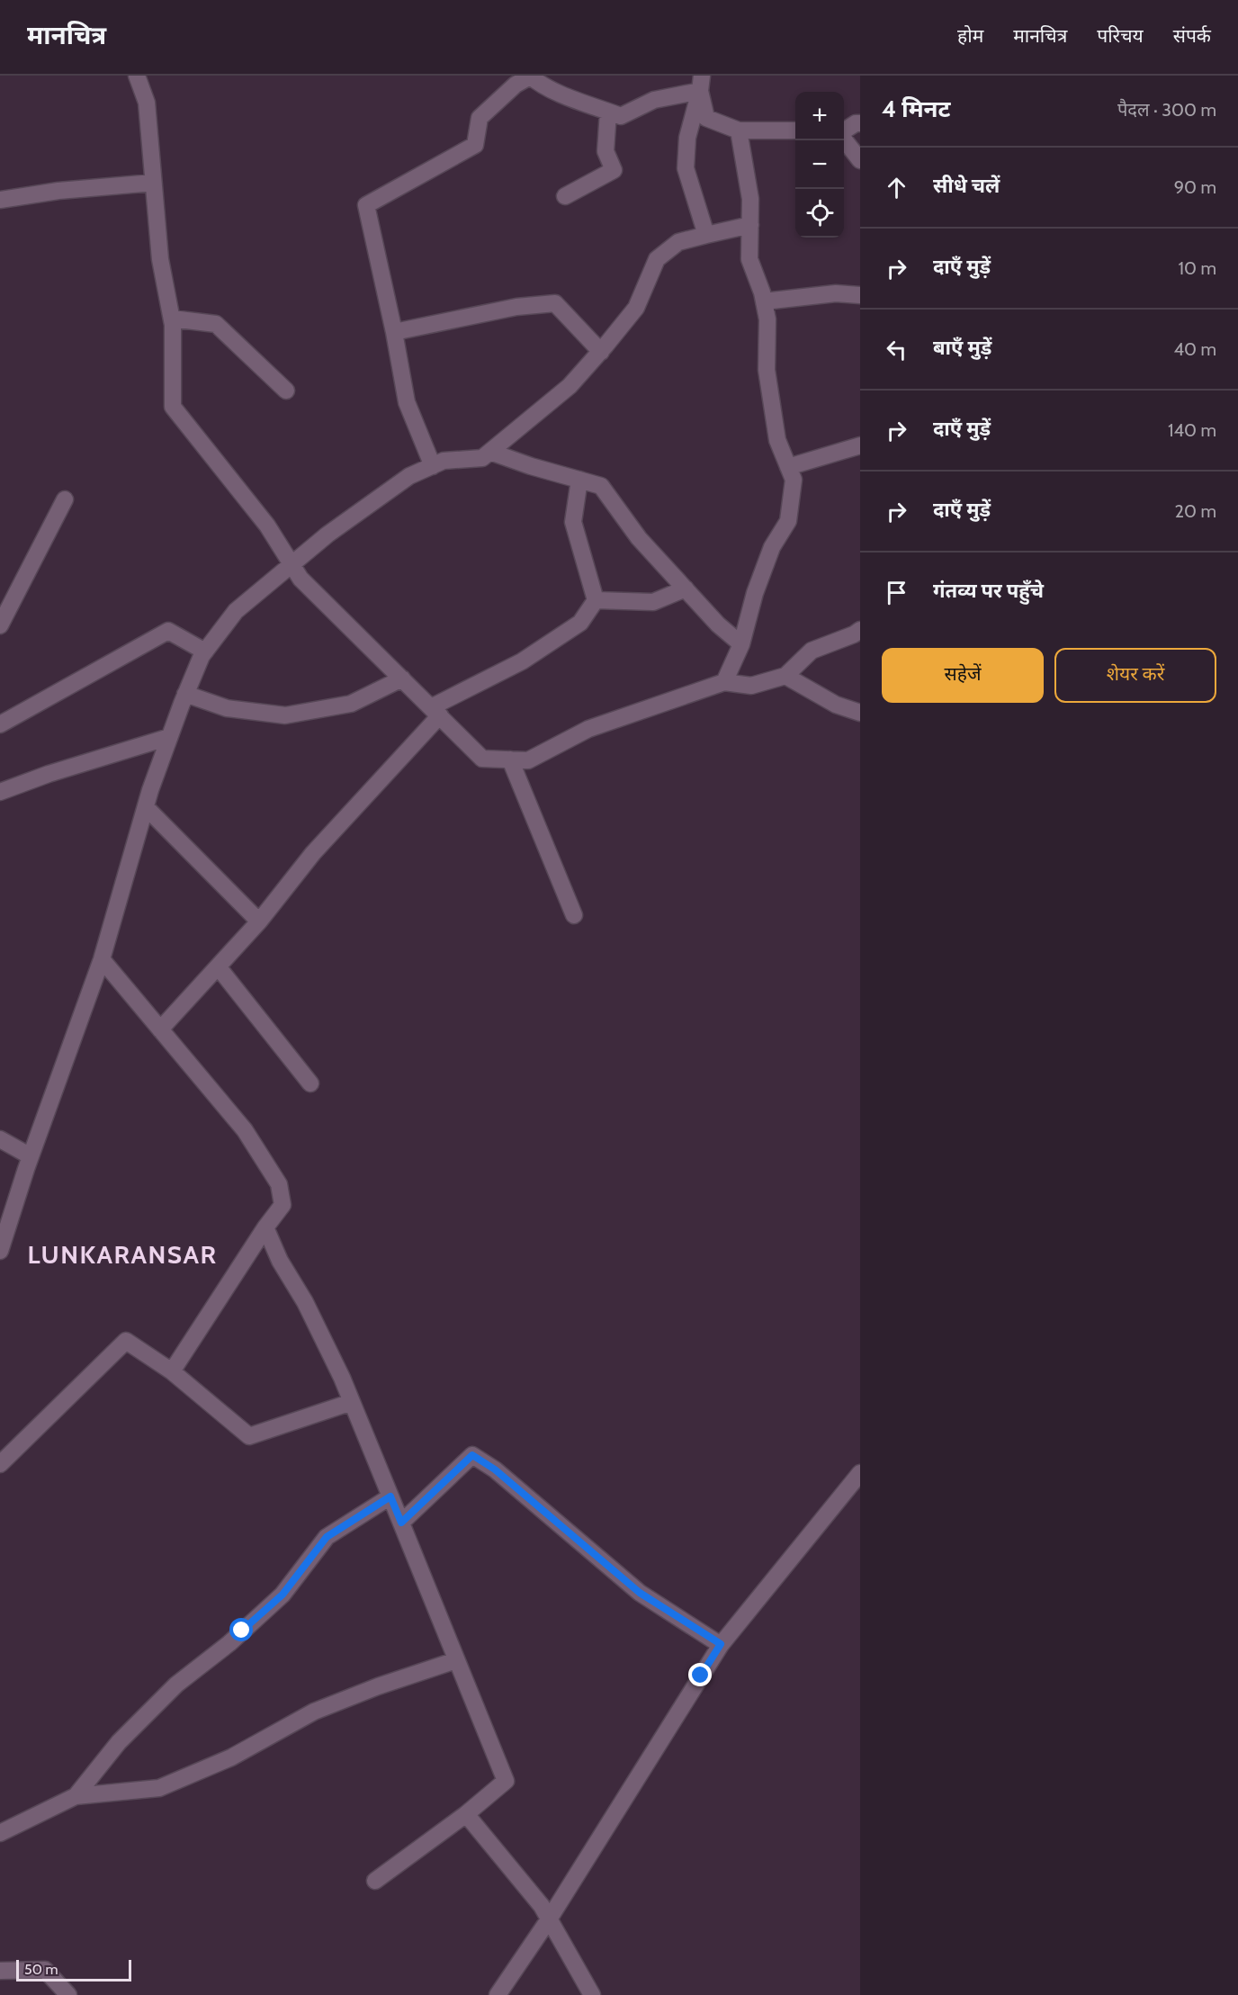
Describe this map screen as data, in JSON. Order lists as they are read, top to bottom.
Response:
{
  "districts": ["LUNKARANSAR"],
  "scale_bar": "50 m",
  "page": {
    "header": "मानचित्र",
    "nav": [
      "होम",
      "मानचित्र",
      "परिचय",
      "संपर्क"
    ],
    "heading": ["4 मिनट", "पैदल · 300 m"],
    "map_buttons": ["+", "−"],
    "list": [
      ["सीधे चलें", "90 m"],
      ["दाएँ मुड़ें", "10 m"],
      ["बाएँ मुड़ें", "40 m"],
      ["दाएँ मुड़ें", "140 m"],
      ["दाएँ मुड़ें", "20 m"],
      "गंतव्य पर पहुँचे"
    ],
    "buttons": ["सहेजें", "शेयर करें"],
    "scale": "50 m"
  }
}
